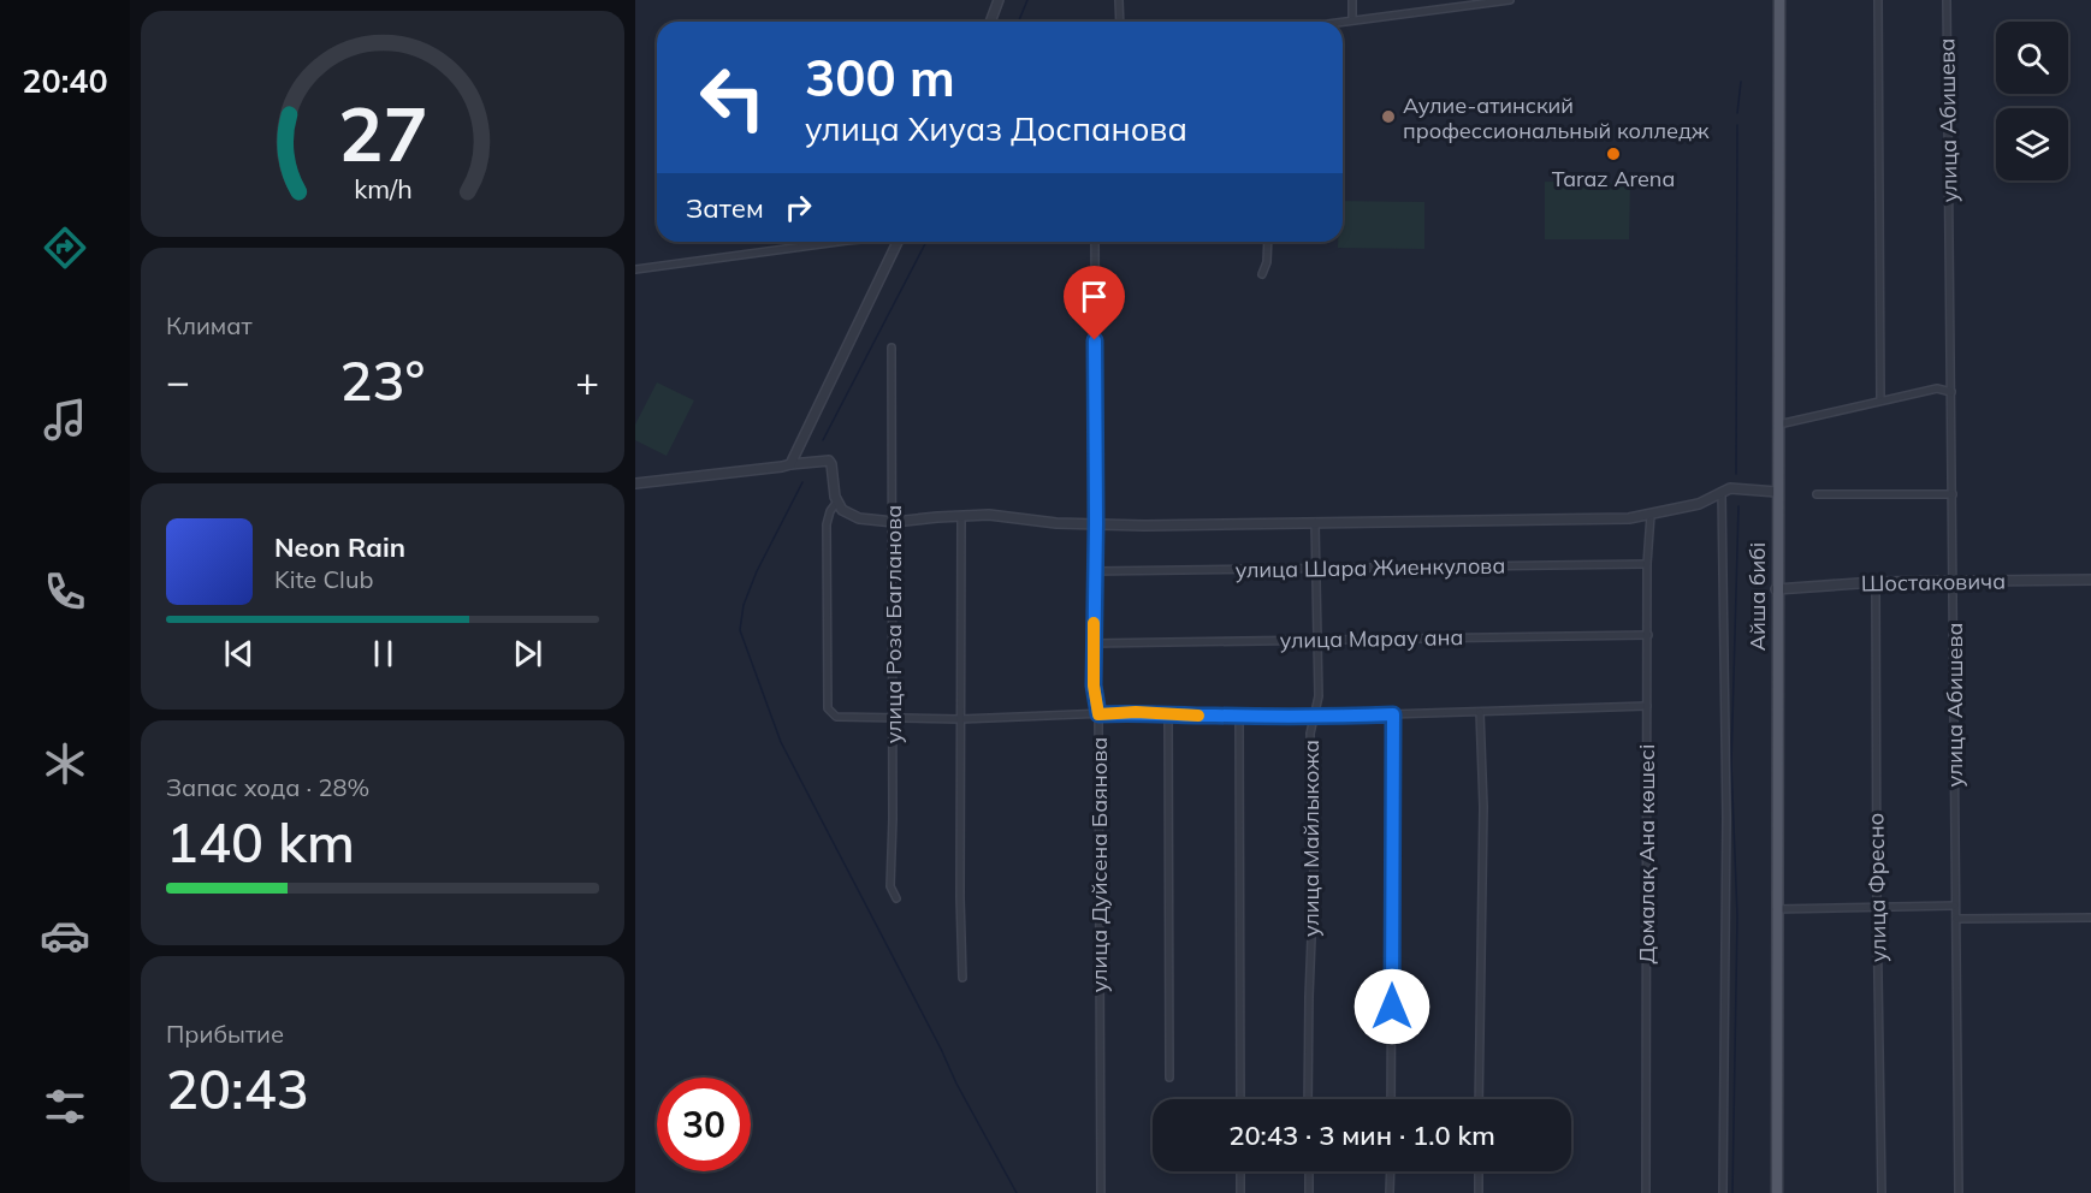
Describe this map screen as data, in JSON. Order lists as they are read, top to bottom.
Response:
{
  "streets": {
    "main road": ["Айша бибі"],
    "street": [
      "улица Абишева",
      "улица Шара Жиенкулова",
      "Шостаковича",
      "улица Роза Багланова",
      "улица Марау ана",
      "улица Майлыкожа",
      "Домалақ Ана көшесі",
      "улица Дуйсена Баянова",
      "улица Фресно"
    ]
  },
  "crossings": [
    ["улица Абишева", "Шостаковича"],
    ["улица Шара Жиенкулова", "улица Майлыкожа"],
    ["улица Шара Жиенкулова", "Домалақ Ана көшесі"],
    ["улица Шара Жиенкулова", "улица Дуйсена Баянова"],
    ["Шостаковича", "Айша бибі"],
    ["Шостаковича", "улица Фресно"],
    ["улица Марау ана", "улица Майлыкожа"],
    ["улица Марау ана", "Домалақ Ана көшесі"],
    ["улица Марау ана", "улица Дуйсена Баянова"]
  ],
  "places": ["Аулие-атинский профессиональный колледж", "Taraz Arena"],
  "page": {
    "tabs": "20:40",
    "turn": ["300 m", "улица Хиуаз Доспанова"],
    "then": "Затем",
    "tile": [
      "Климат",
      ["Запас хода · 28%", "140 km"],
      ["Прибытие", "20:43"]
    ],
    "heat": ["−", "23°", "+"],
    "song": ["Neon Rain", "Kite Club"],
    "limit": "30",
    "trip": "20:43 · 3 мин · 1.0 km",
    "gauge": ["27", "km/h"]
  }
}
